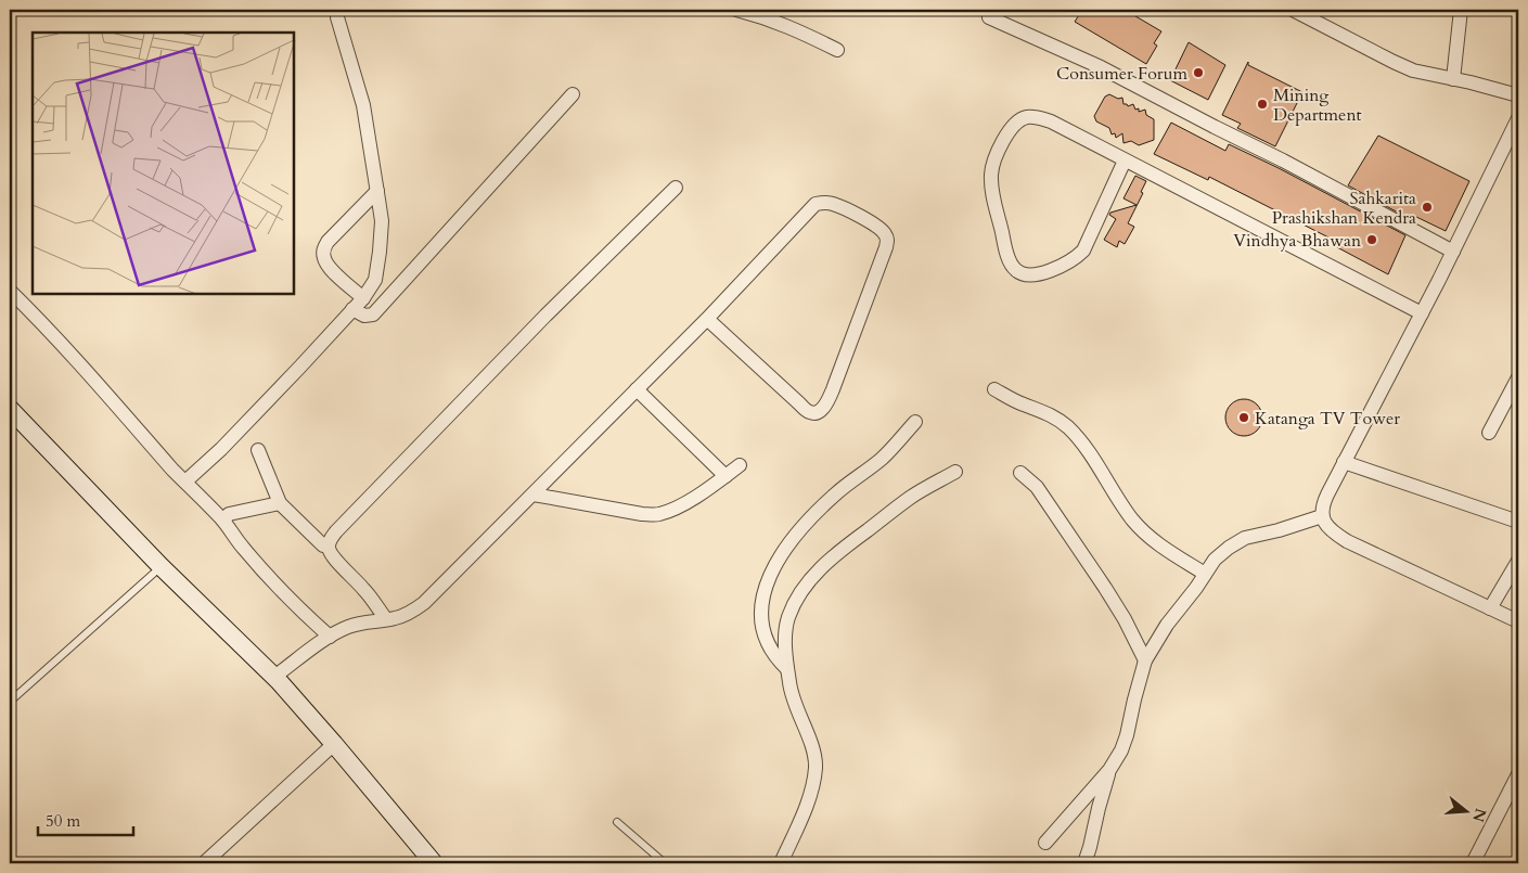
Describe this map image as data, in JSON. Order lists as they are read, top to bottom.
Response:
{
  "places": [
    "Consumer Forum",
    "Mining Department",
    "Sahkarita Prashikshan Kendra",
    "Vindhya Bhawan",
    "Katanga TV Tower"
  ],
  "scale_bar": "50 m",
  "north": "right"
}
